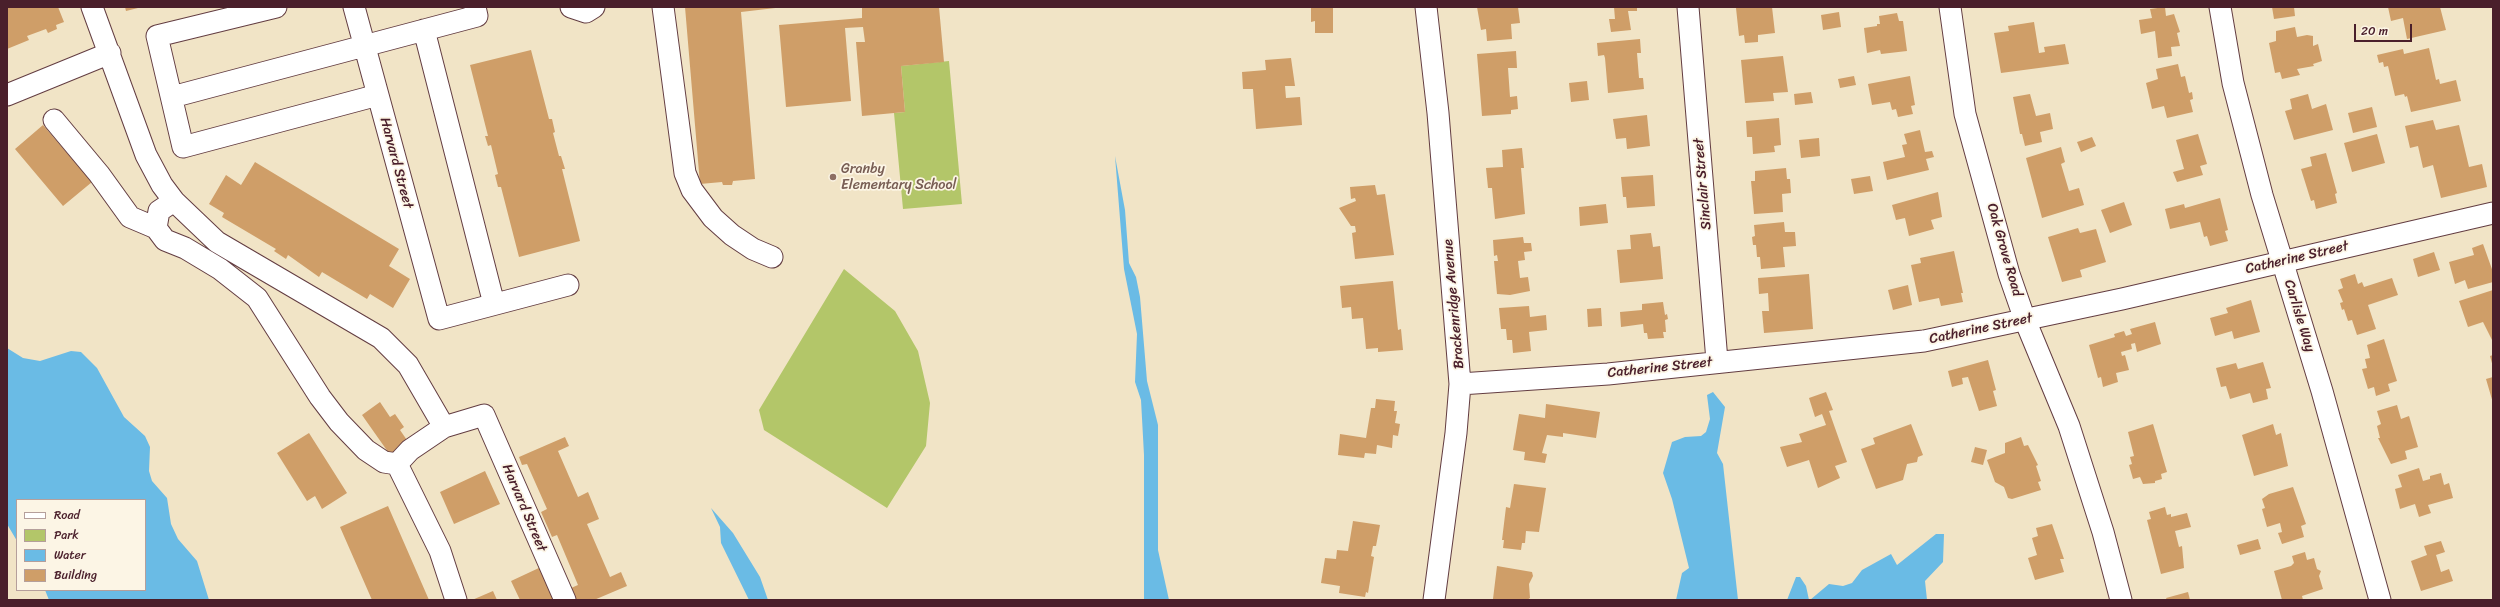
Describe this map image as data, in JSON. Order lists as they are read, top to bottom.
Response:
{
  "streets": {
    "street": [
      "Harvard Street",
      "Sinclair Street",
      "Oak Grove Road",
      "Catherine Street",
      "Brackenridge Avenue",
      "Carlisle Way"
    ]
  },
  "crossings": [
    ["Sinclair Street", "Catherine Street"],
    ["Oak Grove Road", "Catherine Street"],
    ["Catherine Street", "Brackenridge Avenue"],
    ["Catherine Street", "Carlisle Way"]
  ],
  "places": ["Granby Elementary School"],
  "legend": [
    "Road",
    "Park",
    "Water",
    "Building"
  ],
  "scale_bar": "20 m"
}
